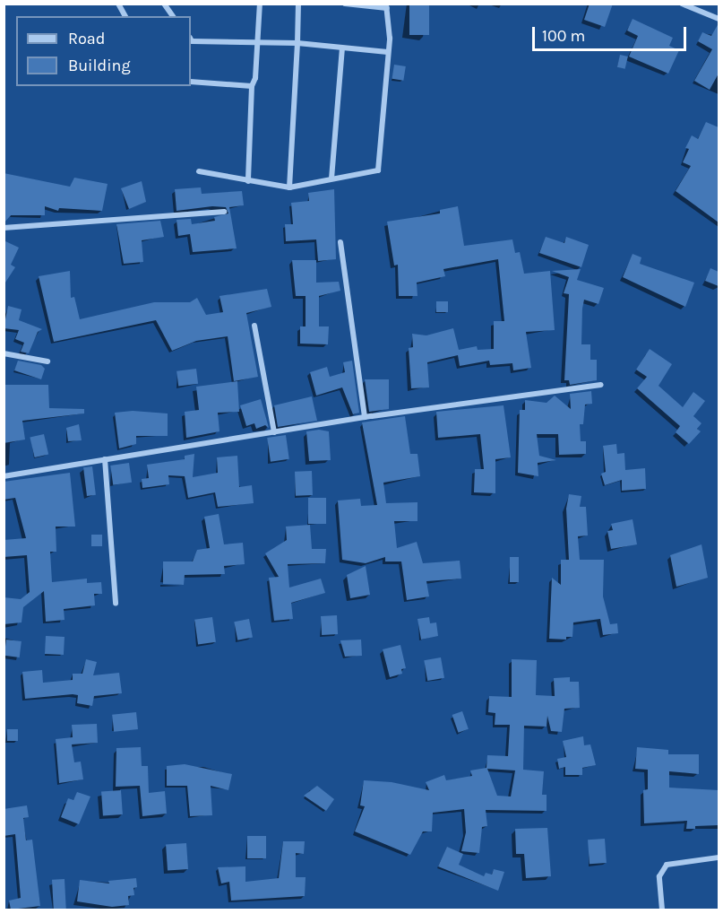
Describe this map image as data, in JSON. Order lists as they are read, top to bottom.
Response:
{
  "legend": ["Road", "Building"],
  "scale_bar": "100 m"
}
